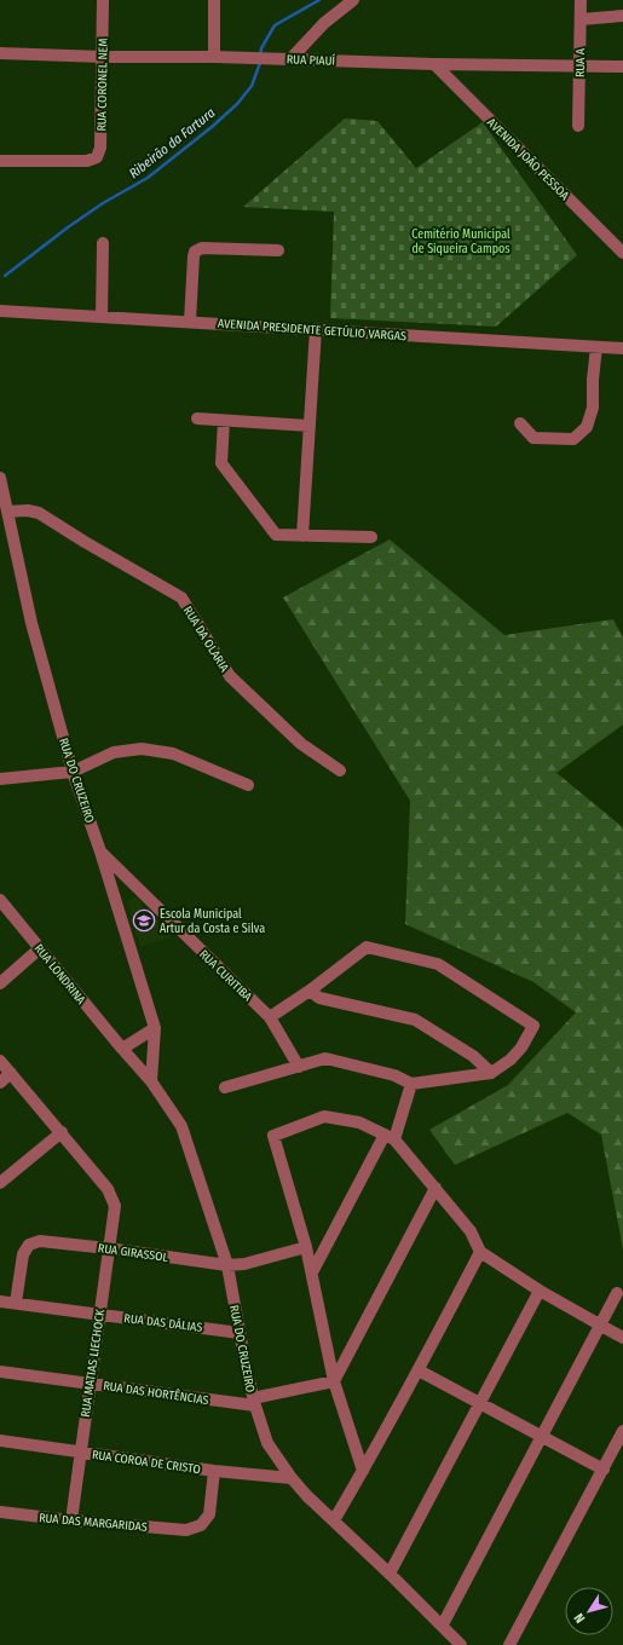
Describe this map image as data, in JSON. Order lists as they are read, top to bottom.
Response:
{
  "streets": {
    "street": [
      "RUA PIAUÍ",
      "RUA A",
      "RUA CORONEL NEM",
      "AVENIDA JOÃO PESSOA",
      "AVENIDA PRESIDENTE GETÚLIO VARGAS",
      "RUA DA OLARIA",
      "RUA DO CRUZEIRO",
      "RUA LONDRINA",
      "RUA CURITIBA",
      "RUA GIRASSOL",
      "RUA DAS DÁLIAS",
      "RUA MATIAS LIECHOCK",
      "RUA DAS HORTÊNCIAS",
      "RUA COROA DE CRISTO",
      "RUA DAS MARGARIDAS"
    ]
  },
  "crossings": [
    ["RUA PIAUÍ", "RUA A"],
    ["RUA PIAUÍ", "RUA CORONEL NEM"],
    ["RUA PIAUÍ", "AVENIDA JOÃO PESSOA"],
    ["RUA DA OLARIA", "RUA DO CRUZEIRO"],
    ["RUA DO CRUZEIRO", "RUA LONDRINA"],
    ["RUA DO CRUZEIRO", "RUA CURITIBA"],
    ["RUA DO CRUZEIRO", "RUA GIRASSOL"],
    ["RUA DO CRUZEIRO", "RUA DAS DÁLIAS"],
    ["RUA DO CRUZEIRO", "RUA DAS HORTÊNCIAS"],
    ["RUA DO CRUZEIRO", "RUA COROA DE CRISTO"],
    ["RUA GIRASSOL", "RUA DAS DÁLIAS"],
    ["RUA GIRASSOL", "RUA MATIAS LIECHOCK"],
    ["RUA DAS DÁLIAS", "RUA MATIAS LIECHOCK"],
    ["RUA MATIAS LIECHOCK", "RUA DAS HORTÊNCIAS"],
    ["RUA MATIAS LIECHOCK", "RUA COROA DE CRISTO"],
    ["RUA MATIAS LIECHOCK", "RUA DAS MARGARIDAS"],
    ["RUA COROA DE CRISTO", "RUA DAS MARGARIDAS"]
  ],
  "water": ["Ribeirão da Fartura"],
  "parks": ["Cemitério Municipal de Siqueira Campos"],
  "places": {
    "school or university": ["Escola Municipal Artur da Costa e Silva"]
  },
  "north": "bottom left"
}
